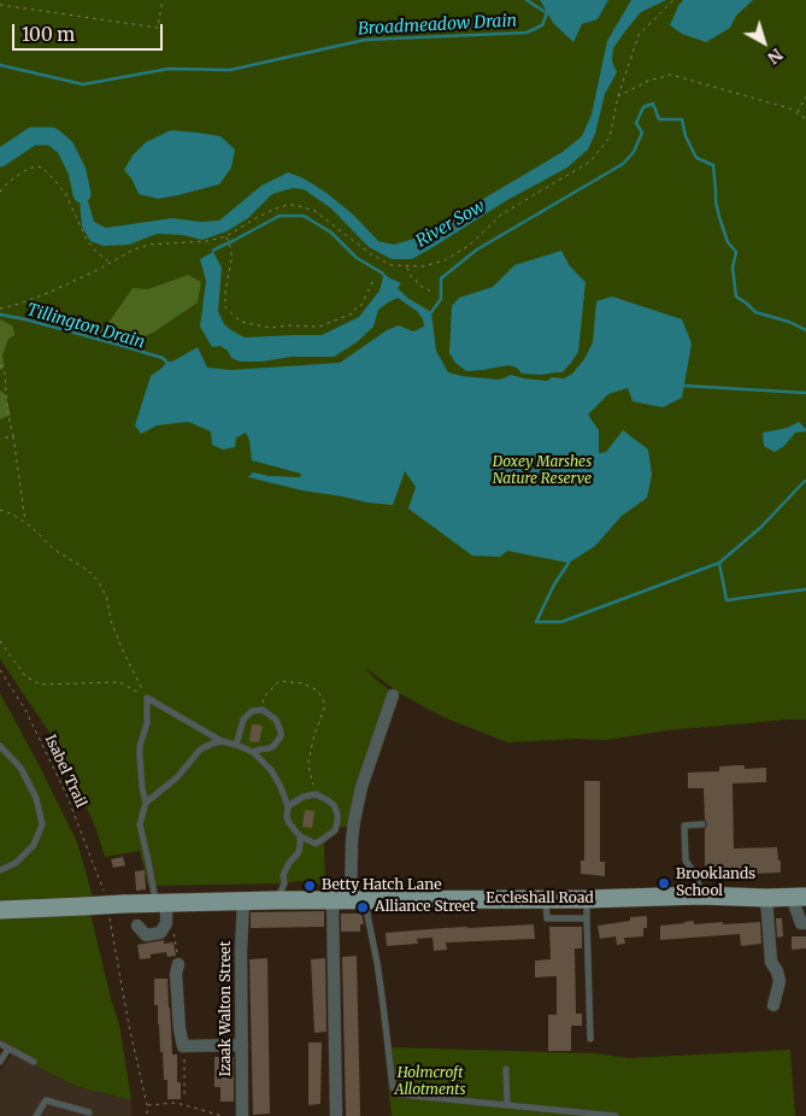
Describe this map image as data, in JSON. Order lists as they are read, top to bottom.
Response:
{
  "streets": {
    "main road": ["Eccleshall Road"],
    "street": ["Izaak Walton Street"],
    "path": ["Isabel Trail"]
  },
  "crossings": [
    ["Eccleshall Road", "Izaak Walton Street"]
  ],
  "water": ["Broadmeadow Drain", "River Sow", "Tillington Drain"],
  "parks": ["Doxey Marshes Nature Reserve", "Holmcroft Allotments"],
  "places": ["Brooklands School", "Betty Hatch Lane", "Alliance Street"],
  "scale_bar": "100 m",
  "north": "bottom right"
}
